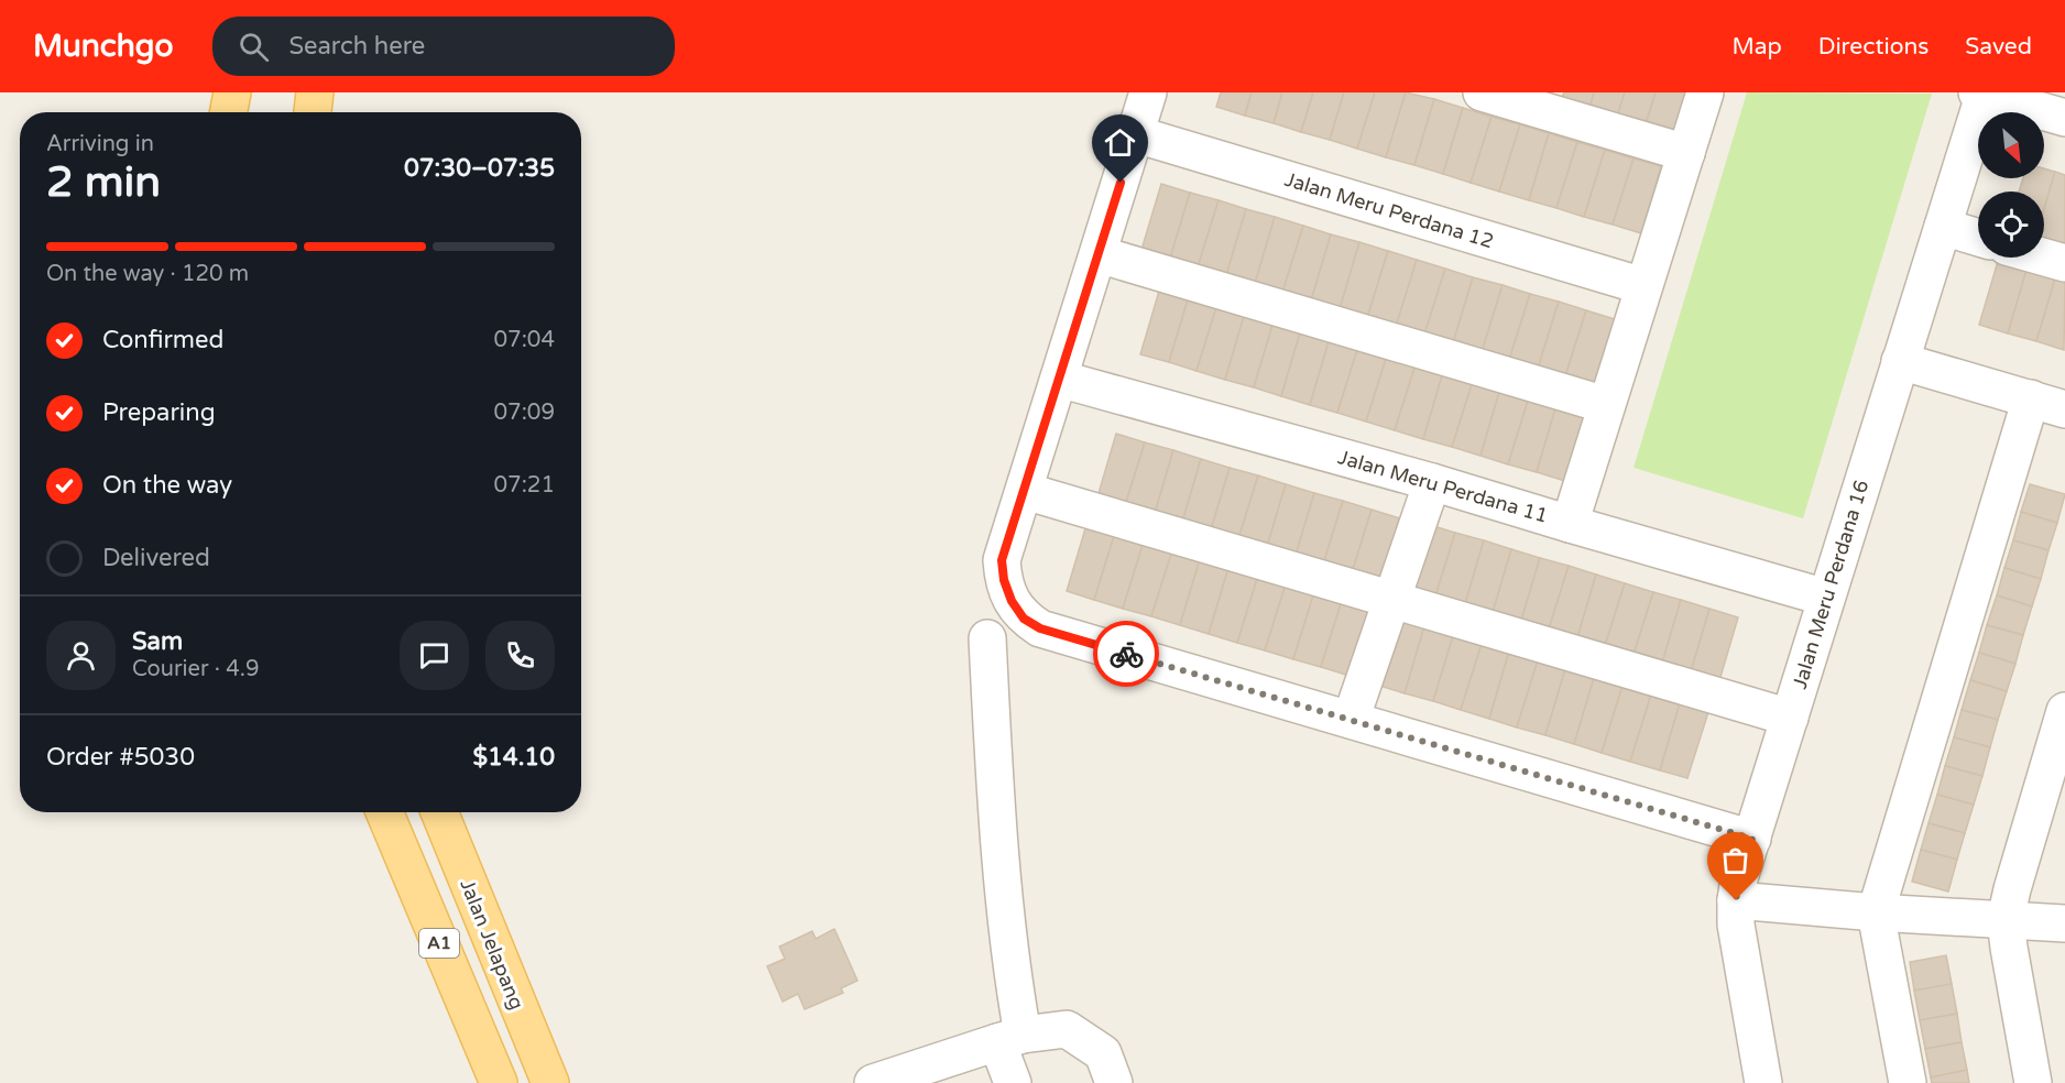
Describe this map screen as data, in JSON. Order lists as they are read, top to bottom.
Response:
{
  "streets": {
    "main road": ["A1", "Jalan Jelapang"],
    "street": ["Jalan Meru Perdana 12", "Jalan Meru Perdana 11", "Jalan Meru Perdana 16"]
  },
  "crossings": [
    ["Jalan Meru Perdana 11", "Jalan Meru Perdana 16"]
  ],
  "north": "bottom right",
  "page": {
    "header": "Munchgo",
    "search": "Search here",
    "nav": ["Map", "Directions", "Saved"],
    "heading": ["2 min", "Arriving in", "07:30–07:35"],
    "panel": [
      "Sam",
      "Courier · 4.9",
      "Order #5030",
      "$14.10"
    ],
    "bar": "On the way · 120 m",
    "list": [
      ["Confirmed", "07:04"],
      ["Preparing", "07:09"],
      ["On the way", "07:21"],
      "Delivered"
    ]
  }
}
